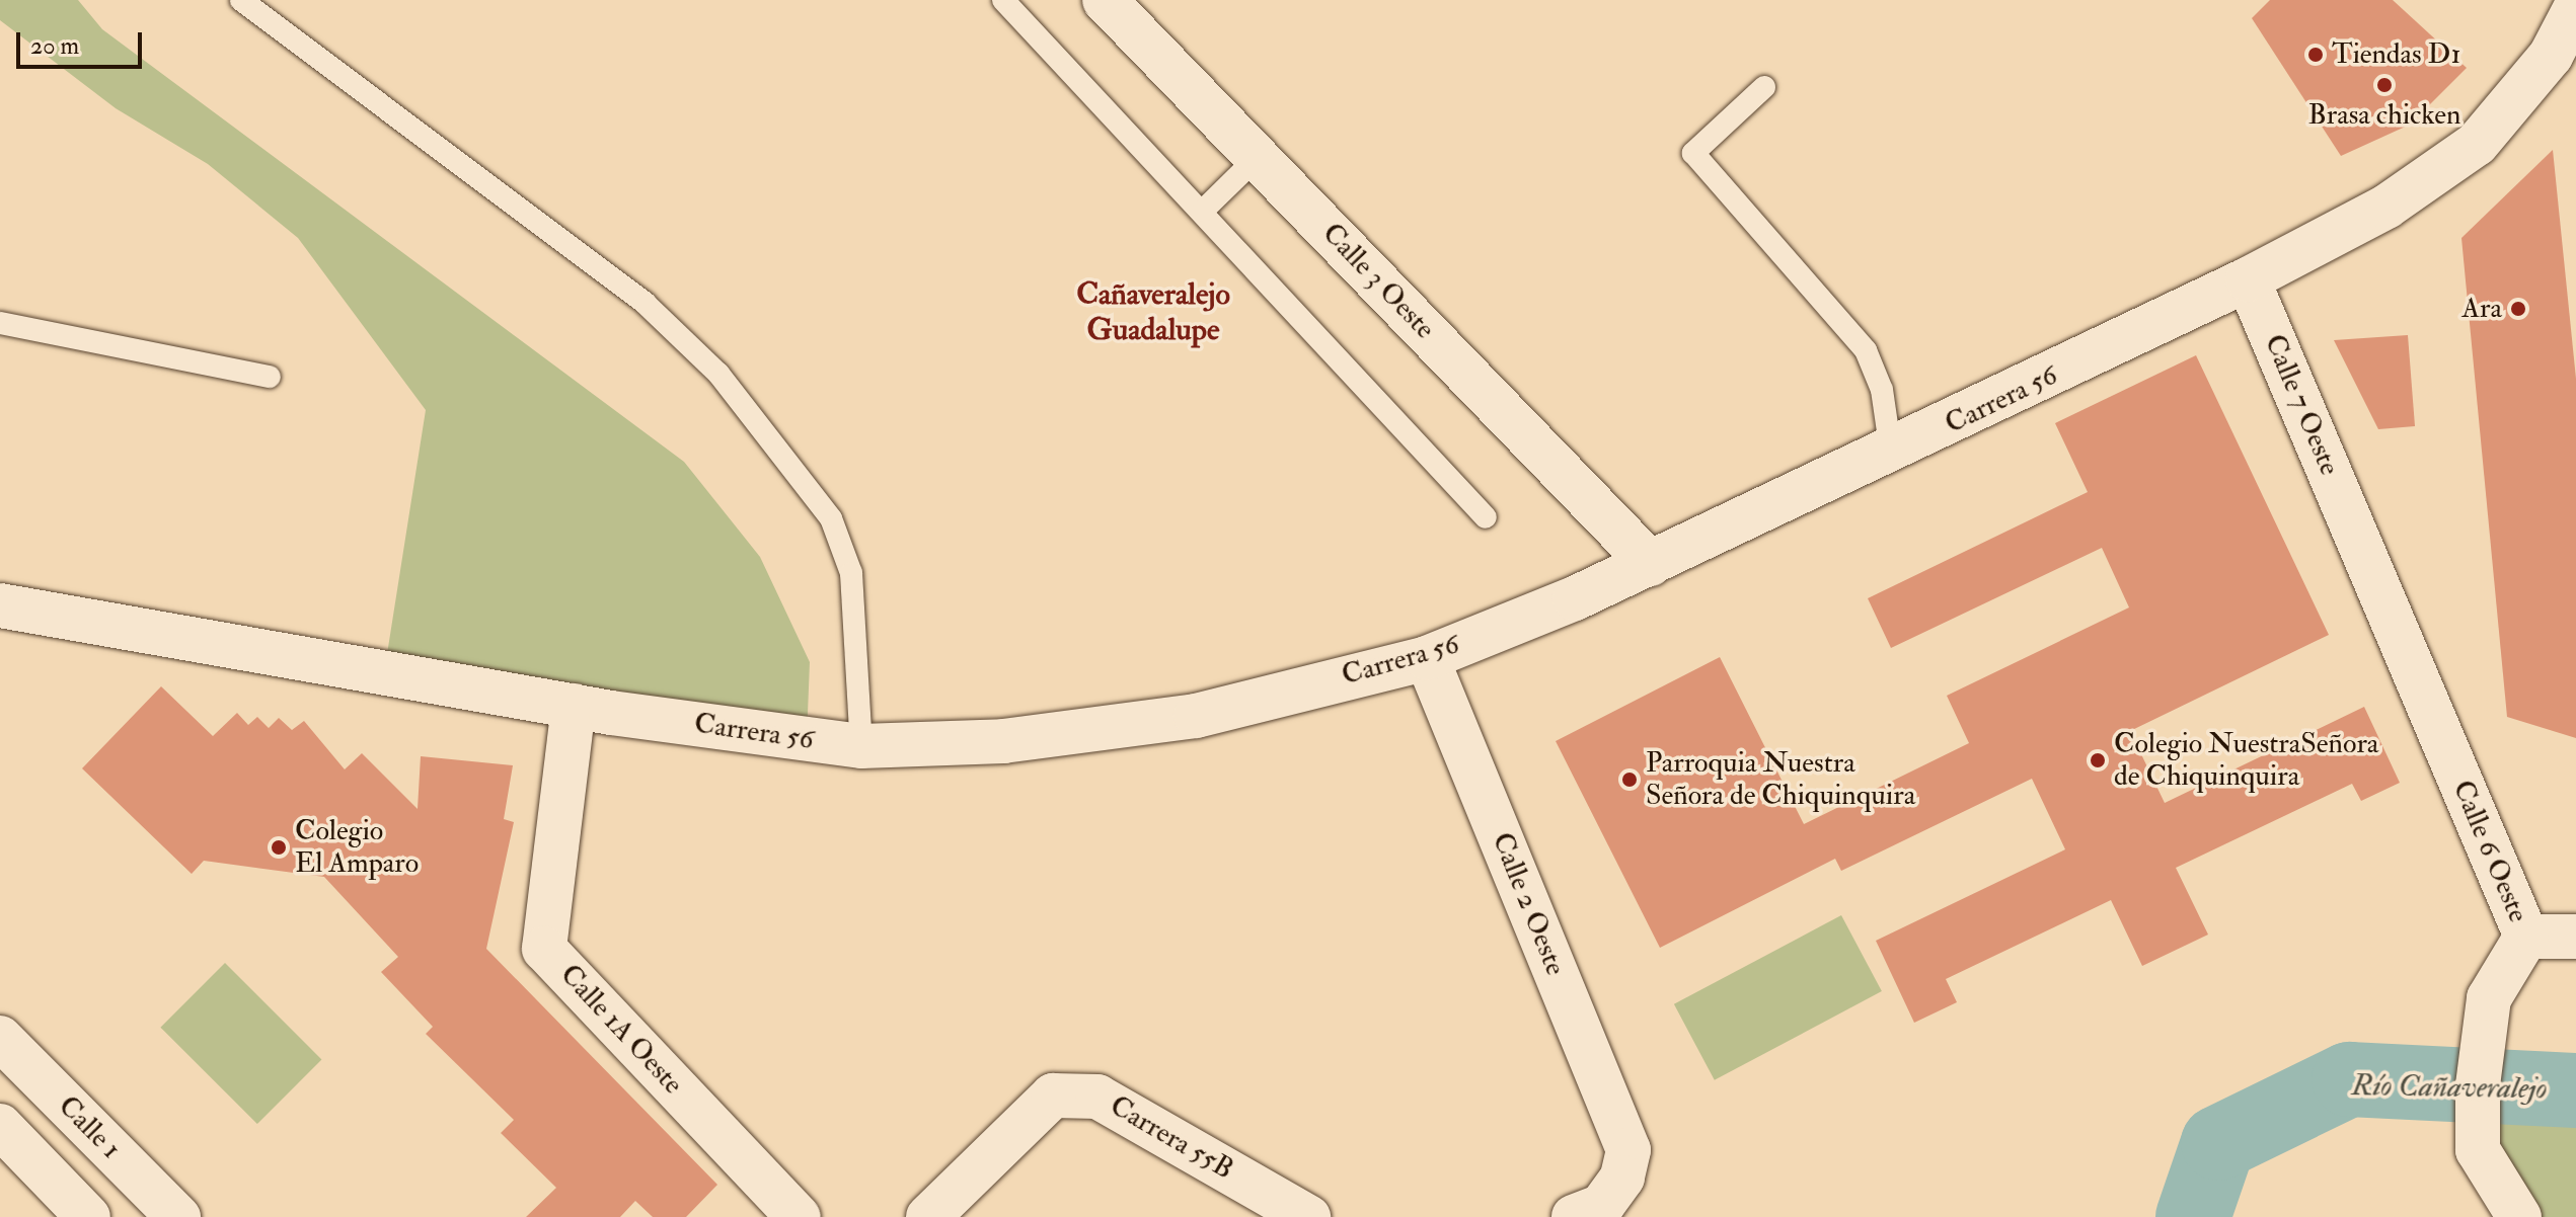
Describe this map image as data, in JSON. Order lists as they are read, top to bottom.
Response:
{
  "streets": {
    "street": [
      "Calle 3 Oeste",
      "Carrera 56",
      "Calle 7 Oeste",
      "Calle 6 Oeste",
      "Calle 2 Oeste",
      "Calle 1A Oeste",
      "Calle 1",
      "Carrera 55B"
    ]
  },
  "crossings": [
    ["Calle 3 Oeste", "Carrera 56"],
    ["Carrera 56", "Calle 7 Oeste"],
    ["Carrera 56", "Calle 2 Oeste"],
    ["Carrera 56", "Calle 1A Oeste"],
    ["Calle 7 Oeste", "Calle 6 Oeste"]
  ],
  "districts": ["Cañaveralejo Guadalupe"],
  "water": ["Río Cañaveralejo"],
  "places": [
    "Tiendas D1",
    "Brasa chicken",
    "Ara",
    "Colegio NuestraSeñora de Chiquinquira",
    "Parroquia Nuestra Señora de Chiquinquira",
    "Colegio El Amparo"
  ],
  "scale_bar": "20 m"
}
